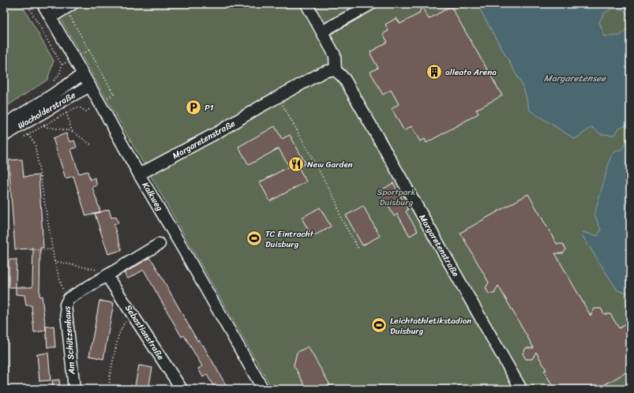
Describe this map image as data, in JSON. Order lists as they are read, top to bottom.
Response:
{
  "streets": {
    "street": [
      "Wacholderstraße",
      "Margaretenstraße",
      "Kalkweg",
      "Sebastianstraße",
      "Am Schützenhaus"
    ]
  },
  "crossings": [
    ["Wacholderstraße", "Kalkweg"],
    ["Margaretenstraße", "Kalkweg"],
    ["Sebastianstraße", "Am Schützenhaus"]
  ],
  "water": ["Margaretensee"],
  "parks": ["Sportpark Duisburg"],
  "places": {
    "building": ["alleato Arena"],
    "parking": ["P1"],
    "restaurant": ["New Garden"],
    "sports": ["TC Eintracht Duisburg", "Leichtathletikstadion Duisburg"]
  }
}
